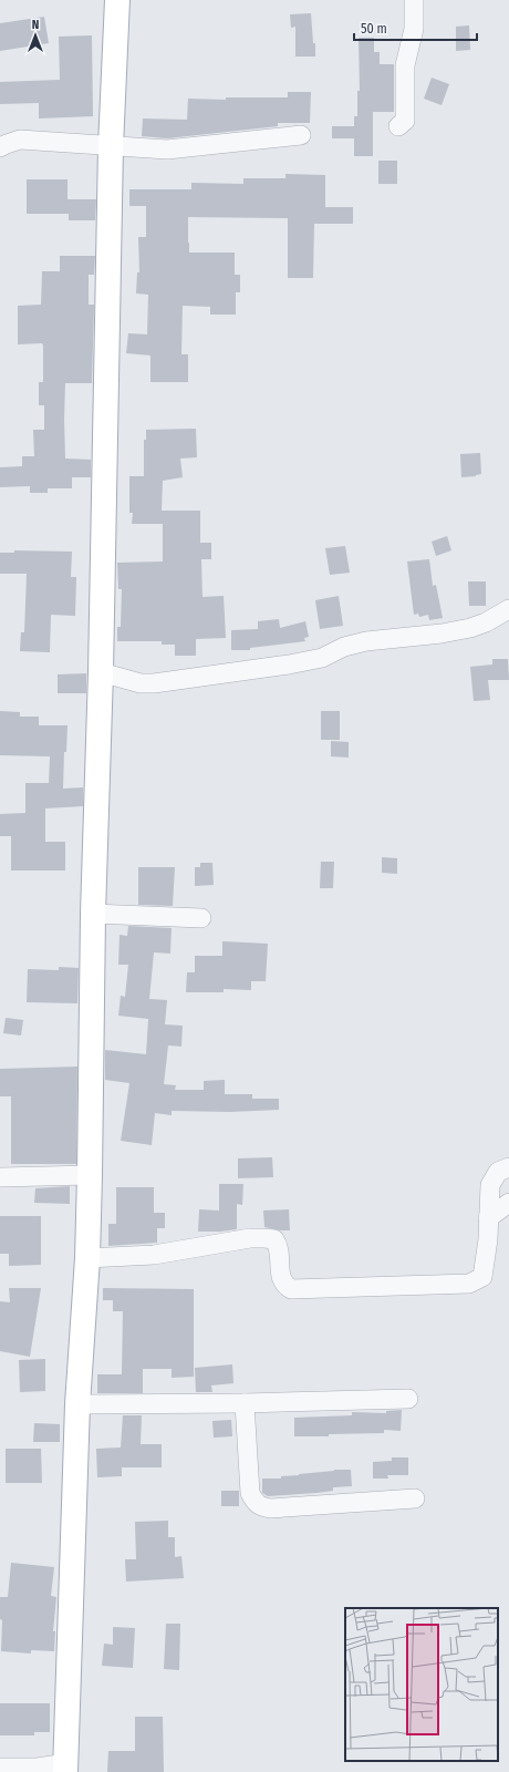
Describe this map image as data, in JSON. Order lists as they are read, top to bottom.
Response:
{
  "scale_bar": "50 m",
  "north": "top"
}
